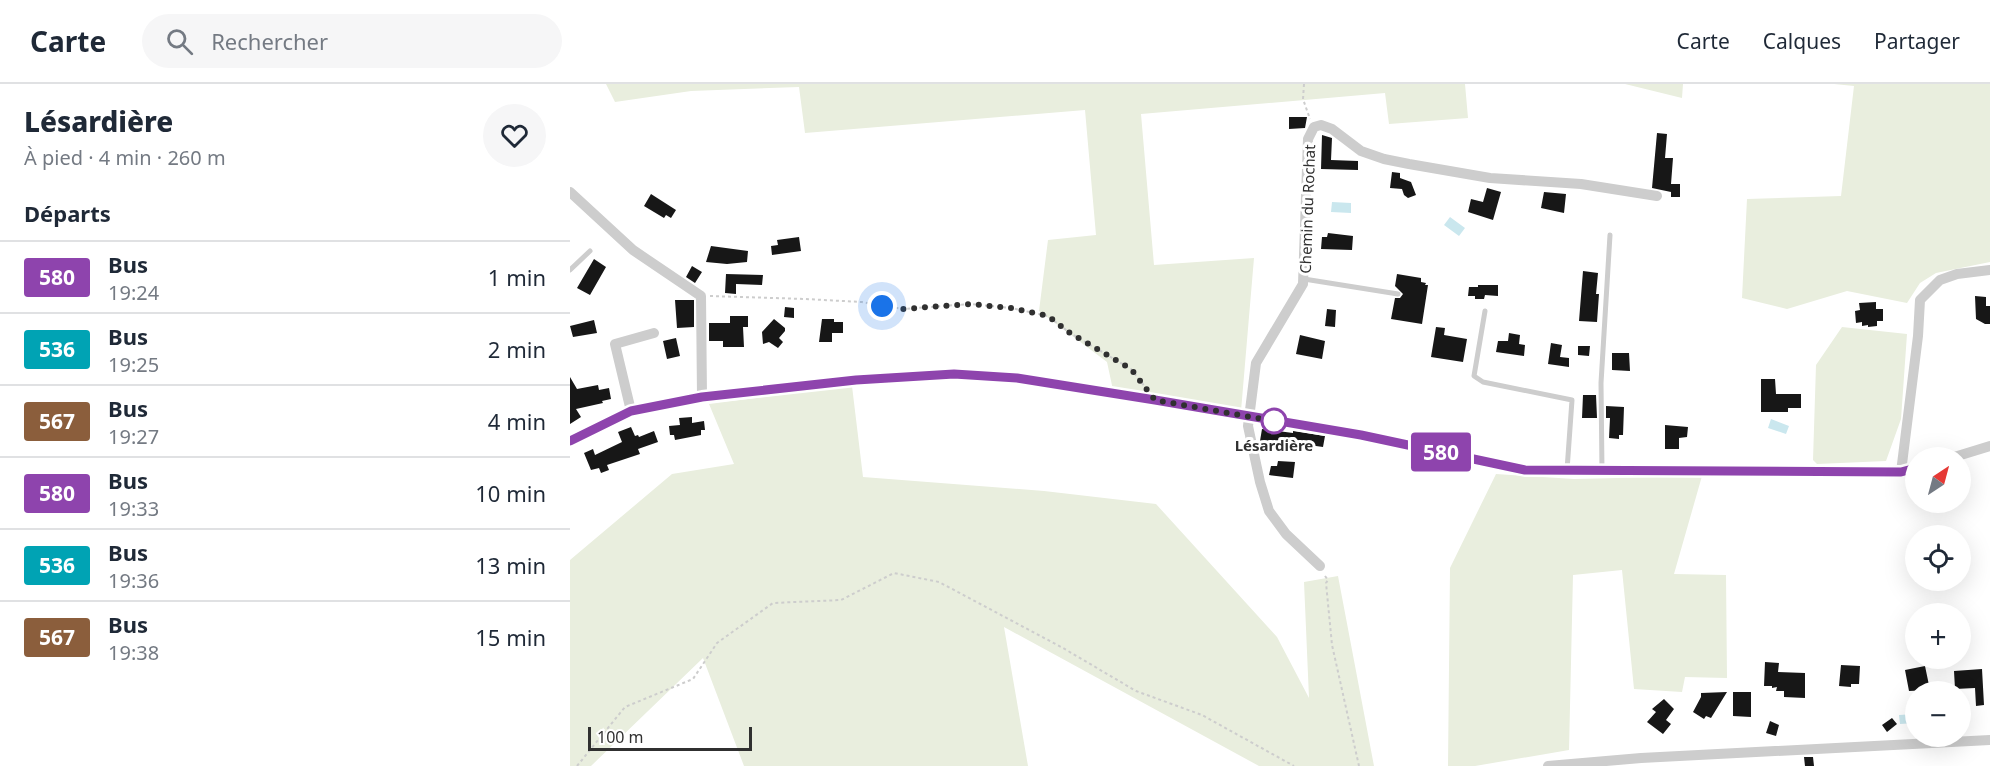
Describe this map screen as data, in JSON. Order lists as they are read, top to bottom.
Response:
{
  "streets": {
    "street": ["Chemin du Rochat"]
  },
  "places": ["Lésardière"],
  "lines": ["bus line 580"],
  "scale_bar": "100 m",
  "north": "top right",
  "page": {
    "header": "Carte",
    "search": "Rechercher",
    "nav": ["Carte", "Calques", "Partager"],
    "heading": [
      ["Lésardière", "À pied · 4 min · 260 m"],
      "Départs"
    ],
    "on_map": "580",
    "list": [
      {
        "mark": "580",
        "name": "Bus",
        "note": "19:24",
        "value": "1 min"
      },
      {
        "mark": "536",
        "name": "Bus",
        "note": "19:25",
        "value": "2 min"
      },
      {
        "mark": "567",
        "name": "Bus",
        "note": "19:27",
        "value": "4 min"
      },
      {
        "mark": "580",
        "name": "Bus",
        "note": "19:33",
        "value": "10 min"
      },
      {
        "mark": "536",
        "name": "Bus",
        "note": "19:36",
        "value": "13 min"
      },
      {
        "mark": "567",
        "name": "Bus",
        "note": "19:38",
        "value": "15 min"
      }
    ],
    "map_buttons": ["+", "−"],
    "scale": "100 m"
  }
}
